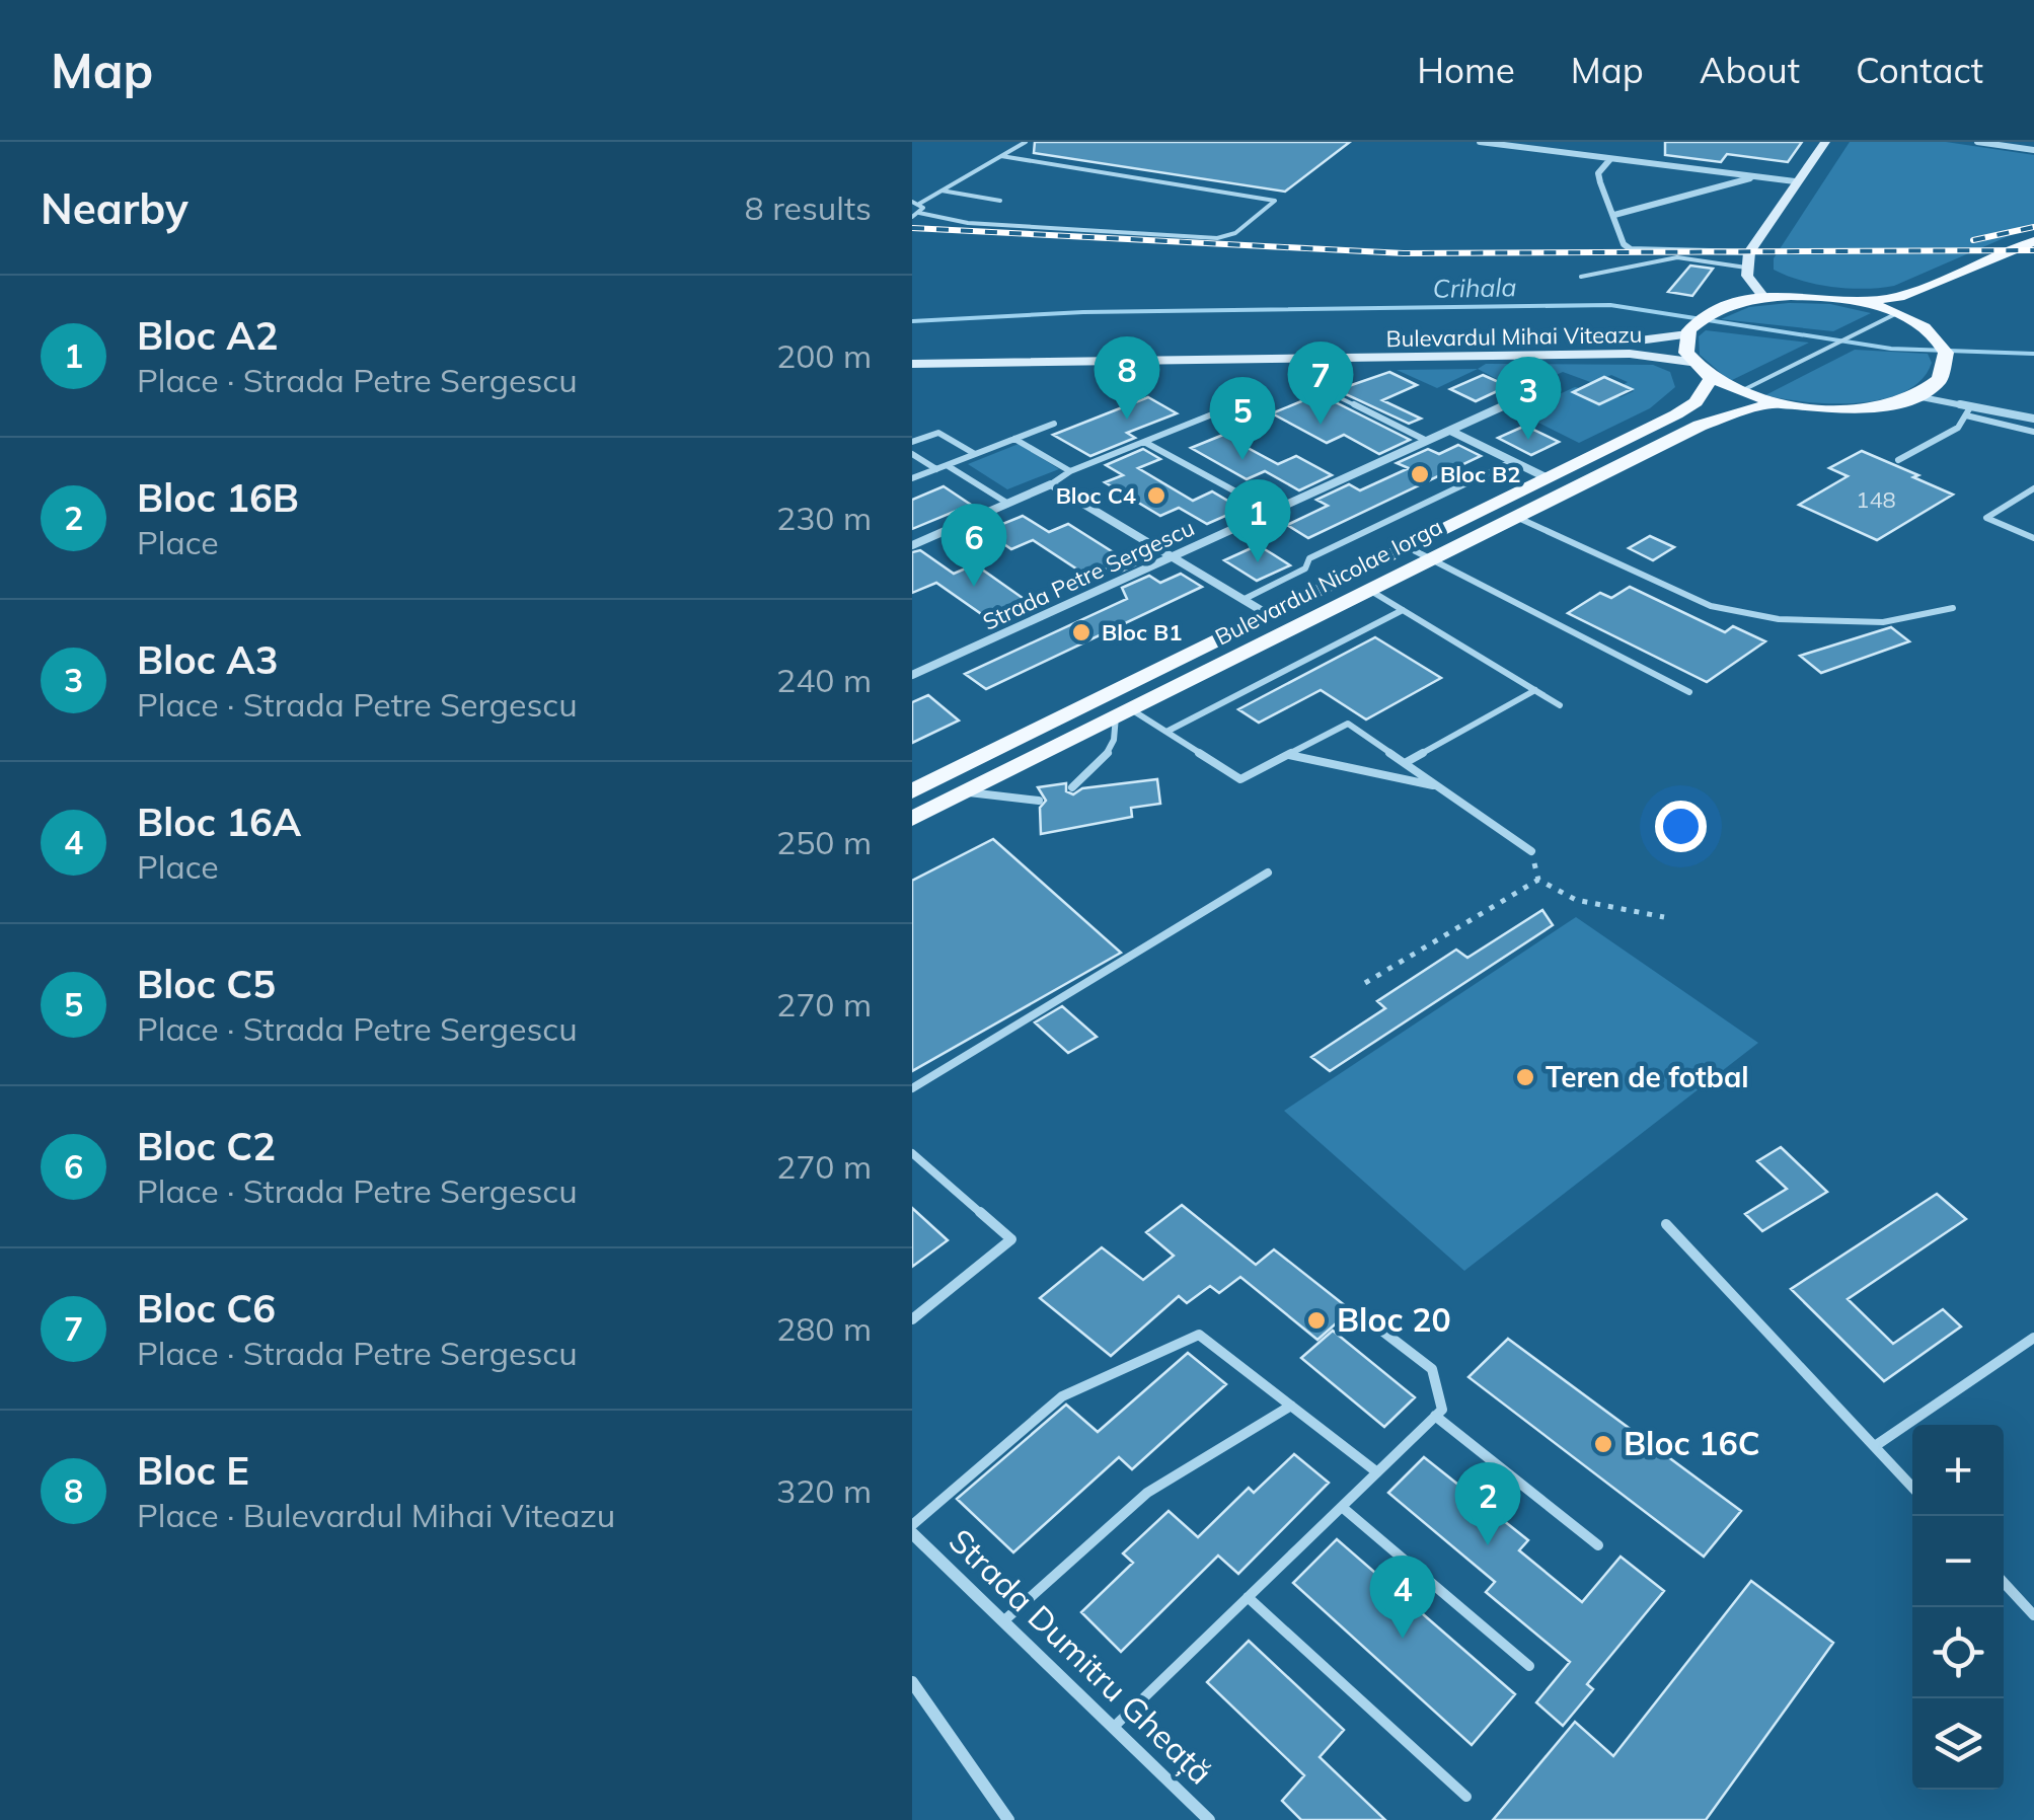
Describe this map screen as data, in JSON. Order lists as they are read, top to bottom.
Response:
{
  "streets": {
    "main road": ["Bulevardul Mihai Viteazu", "Bulevardul Nicolae Iorga"],
    "street": ["Strada Petre Sergescu", "Strada Dumitru Gheață"]
  },
  "water": ["Crihala"],
  "places": [
    "Bloc B2",
    "Bloc C4",
    "Bloc B1",
    "Teren de fotbal",
    "Bloc 20",
    "Bloc 16C"
  ],
  "house_numbers": ["148"],
  "page": {
    "header": "Map",
    "nav": [
      "Home",
      "Map",
      "About",
      "Contact"
    ],
    "heading": ["Nearby", "8 results"],
    "list": [
      {
        "mark": "1",
        "name": "Bloc A2",
        "note": "Place · Strada Petre Sergescu",
        "value": "200 m"
      },
      {
        "mark": "2",
        "name": "Bloc 16B",
        "note": "Place",
        "value": "230 m"
      },
      {
        "mark": "3",
        "name": "Bloc A3",
        "note": "Place · Strada Petre Sergescu",
        "value": "240 m"
      },
      {
        "mark": "4",
        "name": "Bloc 16A",
        "note": "Place",
        "value": "250 m"
      },
      {
        "mark": "5",
        "name": "Bloc C5",
        "note": "Place · Strada Petre Sergescu",
        "value": "270 m"
      },
      {
        "mark": "6",
        "name": "Bloc C2",
        "note": "Place · Strada Petre Sergescu",
        "value": "270 m"
      },
      {
        "mark": "7",
        "name": "Bloc C6",
        "note": "Place · Strada Petre Sergescu",
        "value": "280 m"
      },
      {
        "mark": "8",
        "name": "Bloc E",
        "note": "Place · Bulevardul Mihai Viteazu",
        "value": "320 m"
      }
    ],
    "pins": [
      "8",
      "7",
      "3",
      "5",
      "1",
      "6",
      "2",
      "4"
    ],
    "map_buttons": ["+", "−"]
  }
}
